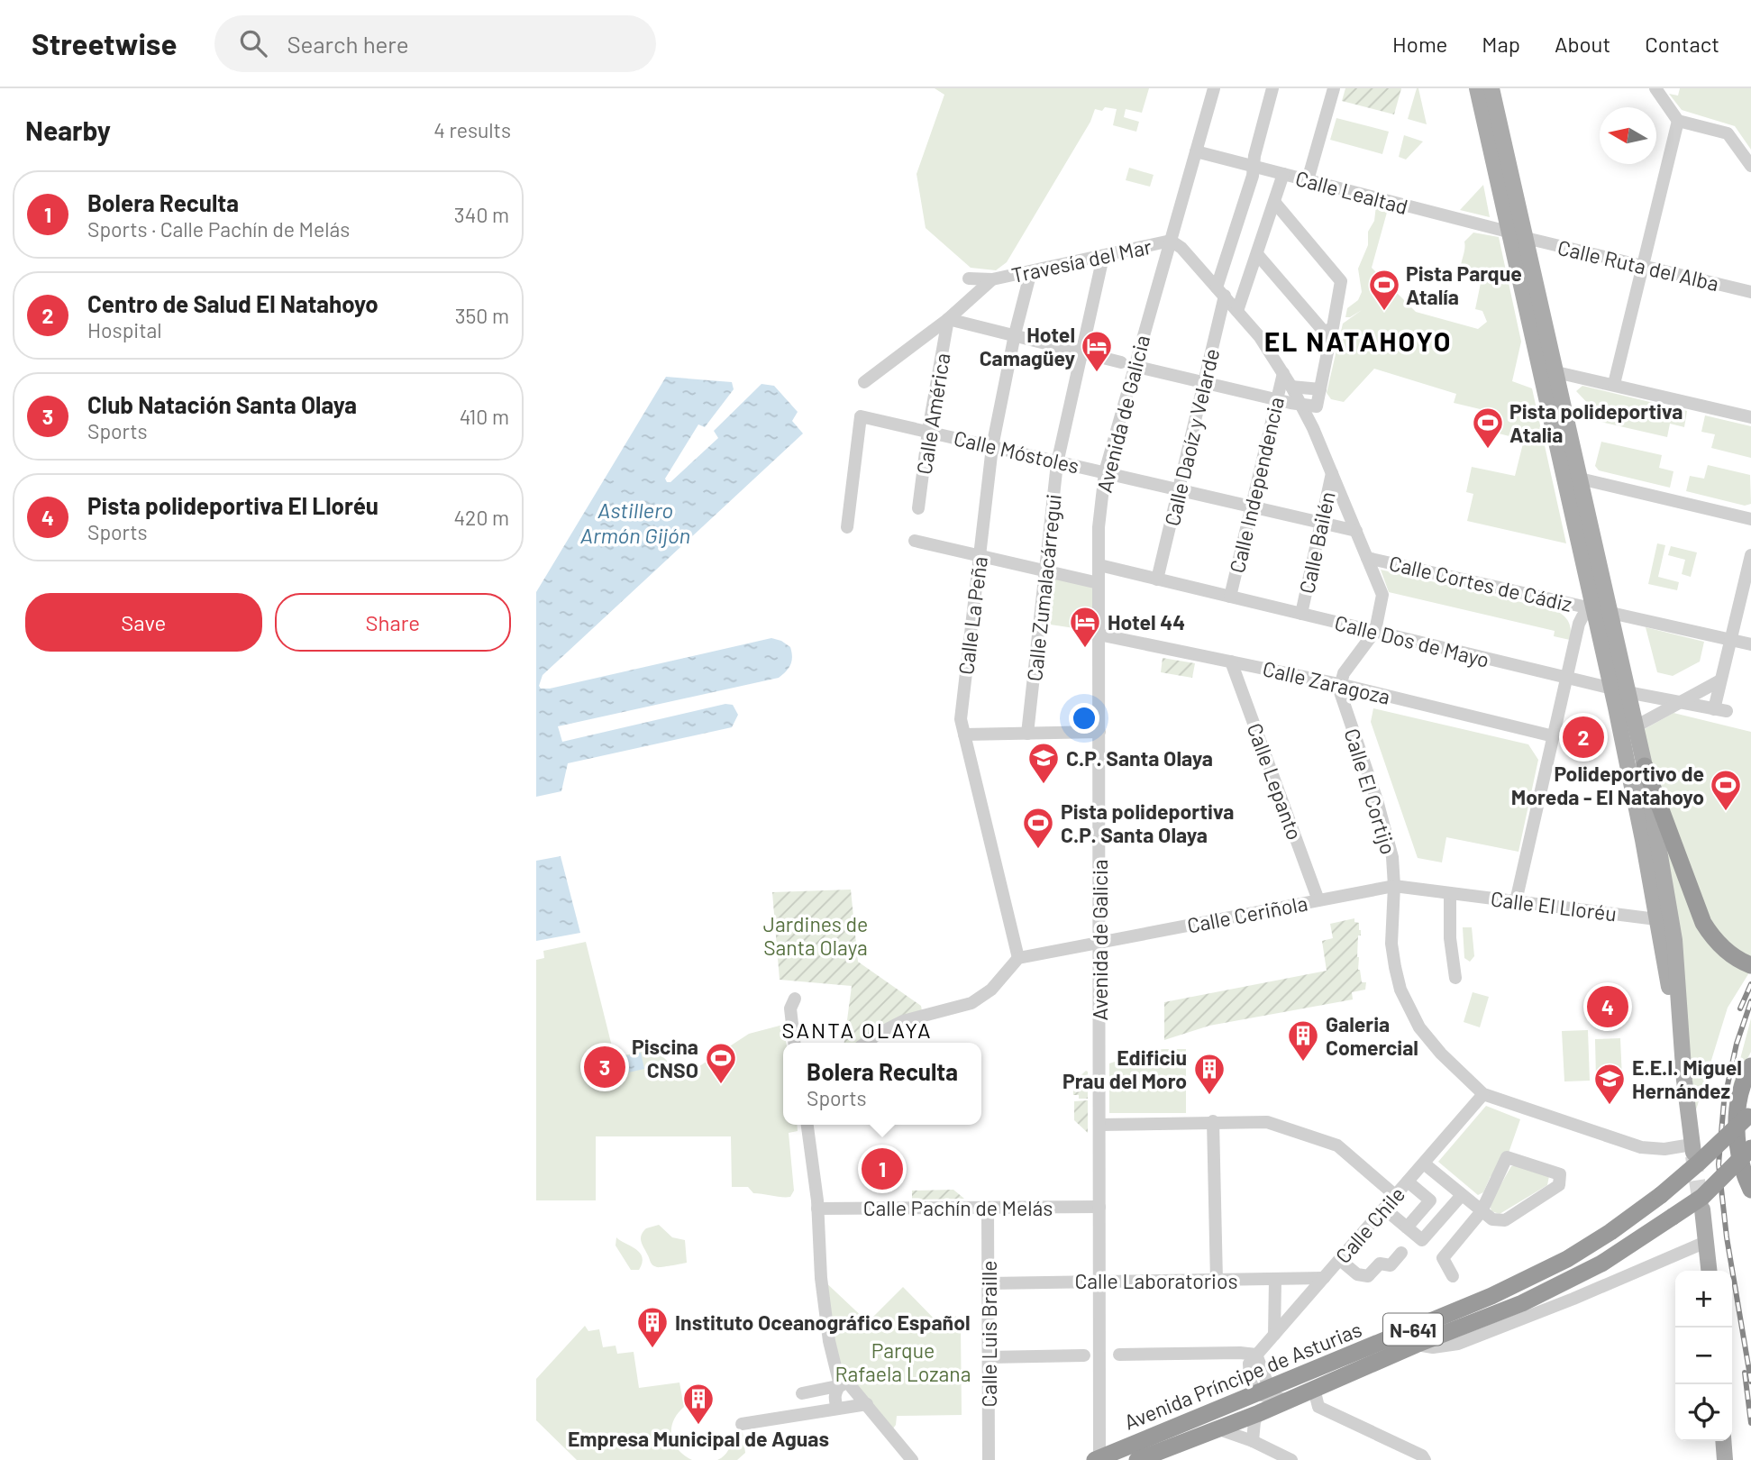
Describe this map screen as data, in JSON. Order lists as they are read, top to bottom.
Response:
{
  "streets": {
    "highway": ["N-641", "Avenida Príncipe de Asturias"],
    "street": [
      "Calle Lealtad",
      "Travesía del Mar",
      "Calle Ruta del Alba",
      "Calle América",
      "Avenida de Galicia",
      "Calle Daoíz y Velarde",
      "Calle Móstoles",
      "Calle Independencia",
      "Calle Bailén",
      "Calle Cortes de Cádiz",
      "Calle Zumalacárregui",
      "Calle La Peña",
      "Calle Dos de Mayo",
      "Calle Zaragoza",
      "Calle Lepanto",
      "Calle El Cortijo",
      "Calle El Lloréu",
      "Calle Ceriñola",
      "Calle Pachín de Melás",
      "Calle Chile",
      "Calle Laboratorios",
      "Calle Luis Braille"
    ]
  },
  "crossings": [
    ["Calle Lealtad", "Avenida de Galicia"],
    ["Calle Lealtad", "Calle Daoíz y Velarde"],
    ["Travesía del Mar", "Calle América"],
    ["Travesía del Mar", "Avenida de Galicia"],
    ["Travesía del Mar", "Calle Zumalacárregui"],
    ["Travesía del Mar", "Calle La Peña"],
    ["Calle América", "Calle Móstoles"],
    ["Avenida de Galicia", "Calle Móstoles"],
    ["Avenida de Galicia", "Calle Dos de Mayo"],
    ["Avenida de Galicia", "Calle Zaragoza"],
    ["Avenida de Galicia", "Calle Ceriñola"],
    ["Avenida de Galicia", "Calle Pachín de Melás"],
    ["Avenida de Galicia", "Calle Laboratorios"],
    ["Avenida de Galicia", "Avenida Príncipe de Asturias"],
    ["Calle Daoíz y Velarde", "Calle Móstoles"],
    ["Calle Daoíz y Velarde", "Calle Dos de Mayo"],
    ["Calle Móstoles", "Calle Independencia"],
    ["Calle Móstoles", "Calle Bailén"],
    ["Calle Móstoles", "Calle Zumalacárregui"],
    ["Calle Móstoles", "Calle La Peña"],
    ["Calle Independencia", "Calle Dos de Mayo"],
    ["Calle Bailén", "Calle Dos de Mayo"],
    ["Calle La Peña", "Calle Ceriñola"],
    ["Calle Zaragoza", "Calle Lepanto"],
    ["Calle Zaragoza", "Calle El Cortijo"],
    ["Calle Lepanto", "Calle Ceriñola"],
    ["Calle El Cortijo", "Calle El Lloréu"],
    ["Calle El Cortijo", "Calle Ceriñola"],
    ["Calle El Cortijo", "Calle Chile"],
    ["Calle El Lloréu", "Calle Ceriñola"],
    ["Calle Pachín de Melás", "Calle Luis Braille"],
    ["Calle Chile", "Calle Laboratorios"],
    ["Calle Laboratorios", "Calle Luis Braille"]
  ],
  "districts": ["EL NATAHOYO", "SANTA OLAYA"],
  "water": ["Astillero Armón Gijón"],
  "parks": ["Jardines de Santa Olaya", "Parque Rafaela Lozana"],
  "places": {
    "sports": [
      "Pista Parque Atalía",
      "Pista polideportiva Atalia",
      "Polideportivo de Moreda - El Natahoyo",
      "Pista polideportiva C.P. Santa Olaya",
      "Piscina CNSO"
    ],
    "hotel": ["Hotel Camagüey", "Hotel 44"],
    "school or university": ["C.P. Santa Olaya", "E.E.I. Miguel Hernández"],
    "building": [
      "Galeria Comercial",
      "Edificiu Prau del Moro",
      "Instituto Oceanográfico Español",
      "Empresa Municipal de Aguas"
    ]
  },
  "north": "left",
  "page": {
    "header": "Streetwise",
    "search": "Search here",
    "nav": [
      "Home",
      "Map",
      "About",
      "Contact"
    ],
    "heading": ["Nearby", "4 results"],
    "list": [
      {
        "mark": "1",
        "name": "Bolera Reculta",
        "note": "Sports · Calle Pachín de Melás",
        "value": "340 m"
      },
      {
        "mark": "2",
        "name": "Centro de Salud El Natahoyo",
        "note": "Hospital",
        "value": "350 m"
      },
      {
        "mark": "3",
        "name": "Club Natación Santa Olaya",
        "note": "Sports",
        "value": "410 m"
      },
      {
        "mark": "4",
        "name": "Pista polideportiva El Lloréu",
        "note": "Sports",
        "value": "420 m"
      }
    ],
    "buttons": ["Save", "Share"],
    "pins": [
      "2",
      "4",
      "3",
      "1"
    ],
    "popup": ["Bolera Reculta", "Sports"],
    "map_buttons": ["+", "−"]
  }
}
